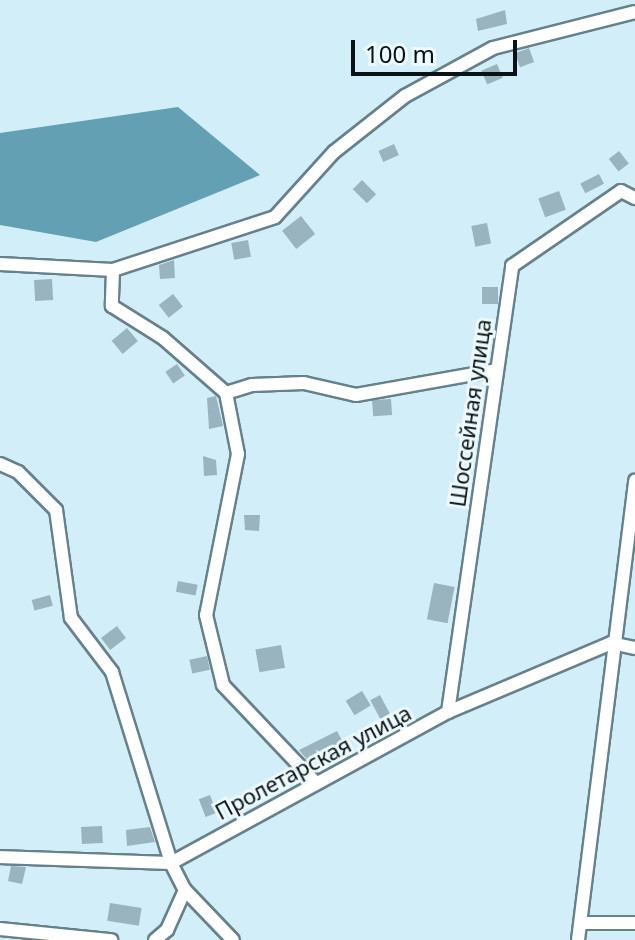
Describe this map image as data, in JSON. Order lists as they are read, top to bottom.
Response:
{
  "streets": {
    "street": ["Шоссейная улица", "Пролетарская улица"]
  },
  "crossings": [
    ["Шоссейная улица", "Пролетарская улица"]
  ],
  "scale_bar": "100 m"
}
